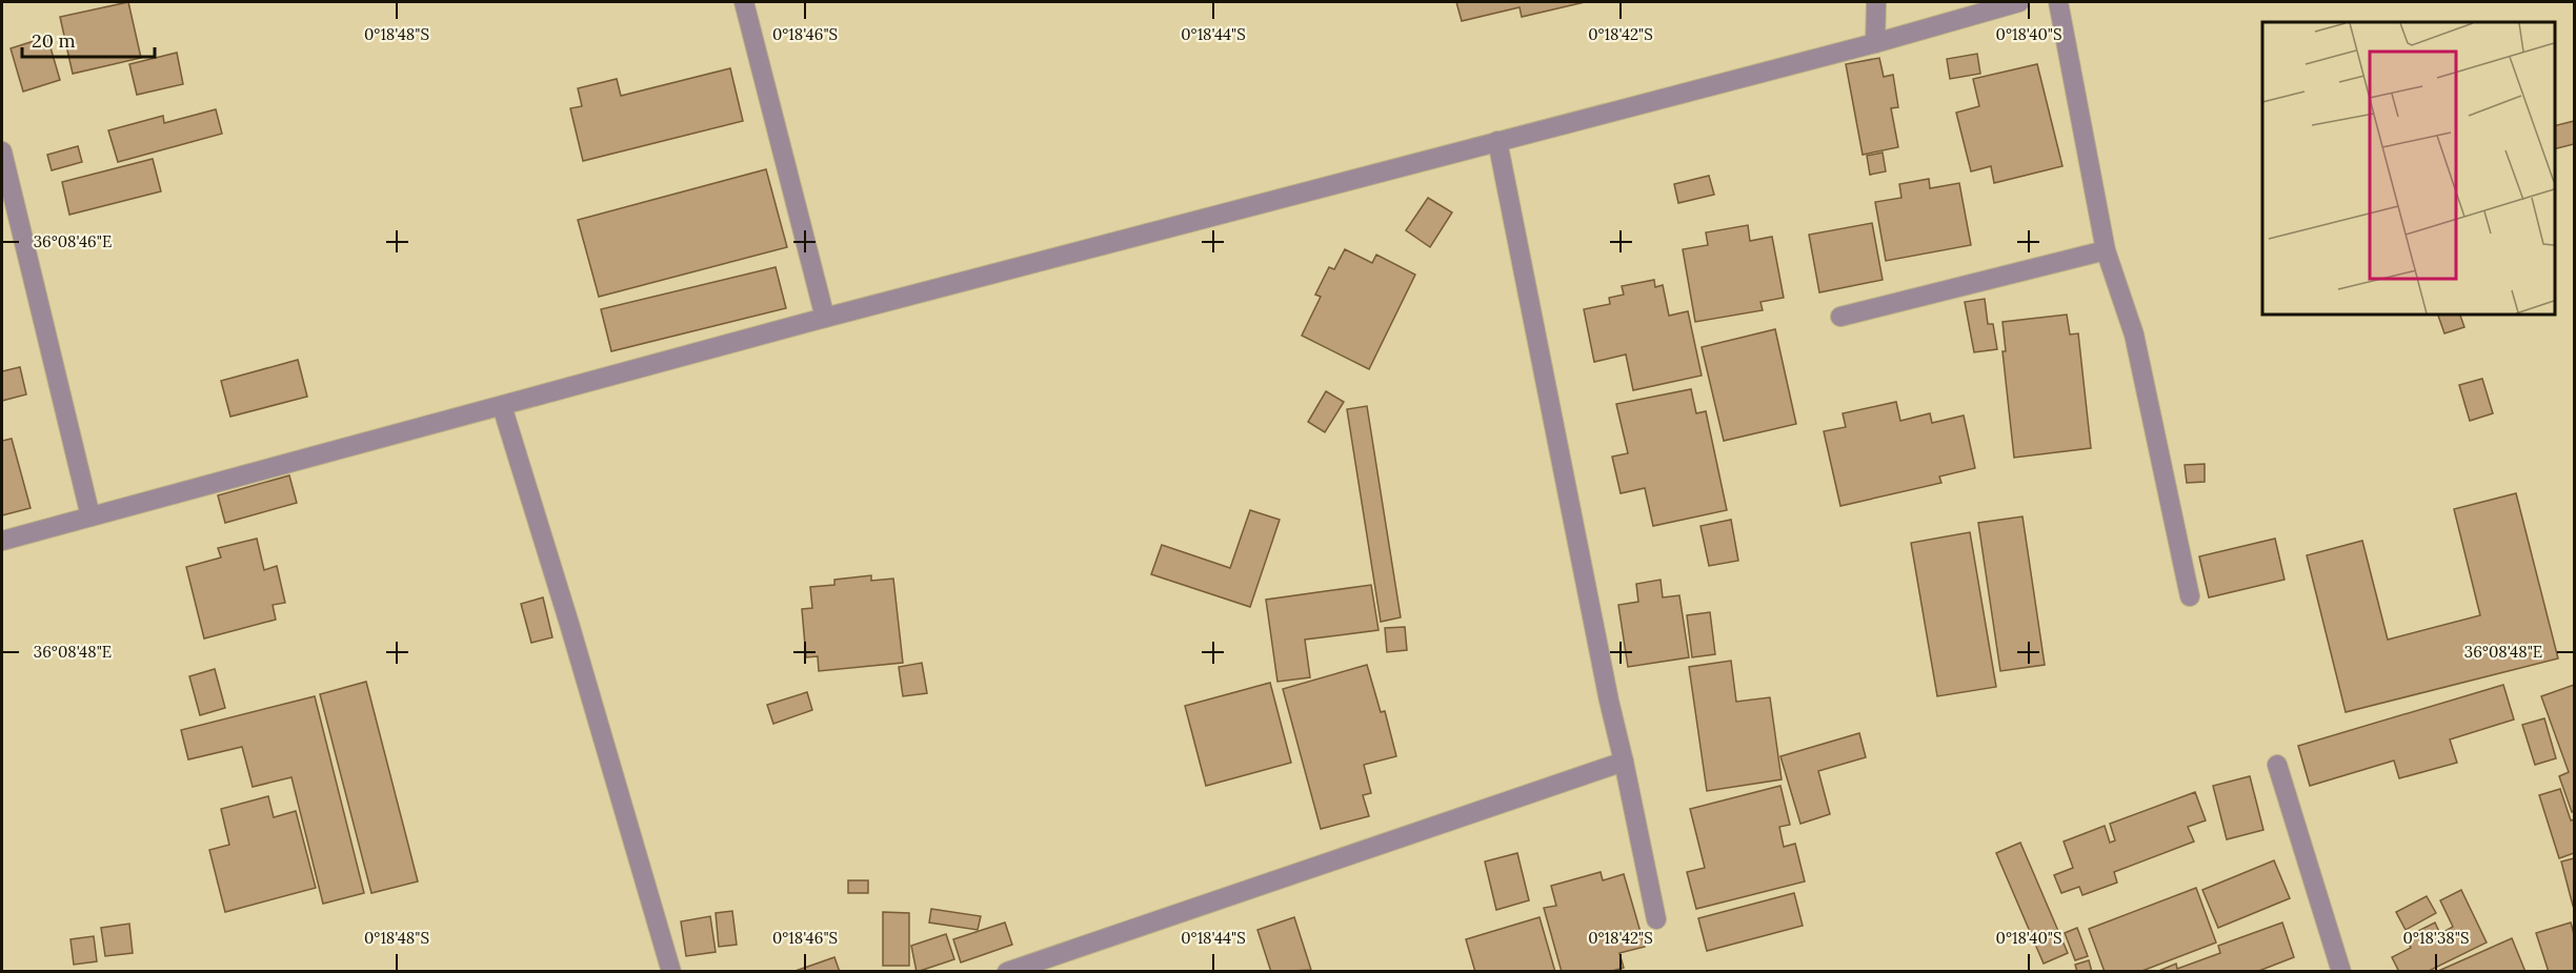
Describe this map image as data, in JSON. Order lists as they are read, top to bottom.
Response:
{
  "scale_bar": "20 m",
  "coordinates": [
    "0°18'48\"S",
    "0°18'46\"S",
    "0°18'44\"S",
    "0°18'42\"S",
    "0°18'40\"S",
    "36°08'46\"E",
    "36°08'48\"E",
    "0°18'38\"S"
  ]
}
